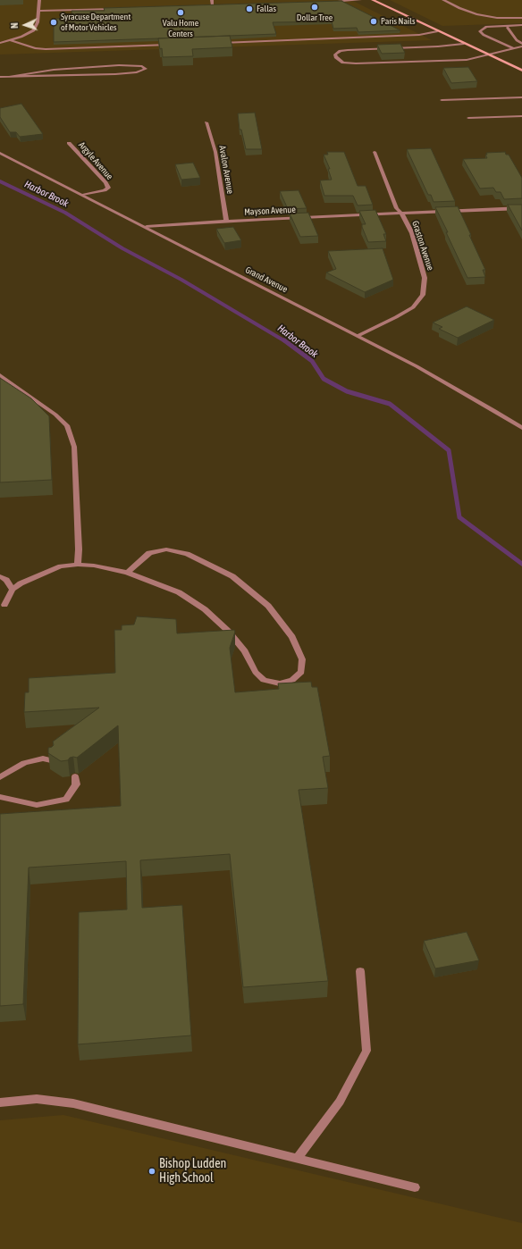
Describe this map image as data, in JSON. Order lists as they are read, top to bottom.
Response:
{
  "streets": {
    "street": [
      "Argyle Avenue",
      "Avalon Avenue",
      "Mayson Avenue",
      "Graston Avenue",
      "Grand Avenue"
    ]
  },
  "crossings": [
    ["Argyle Avenue", "Grand Avenue"],
    ["Avalon Avenue", "Mayson Avenue"],
    ["Mayson Avenue", "Graston Avenue"],
    ["Mayson Avenue", "Grand Avenue"],
    ["Graston Avenue", "Grand Avenue"]
  ],
  "water": ["Harbor Brook"],
  "places": [
    "Dollar Tree",
    "Fallas",
    "Valu Home Centers",
    "Paris Nails",
    "Syracuse Department of Motor Vehicles",
    "Bishop Ludden High School"
  ],
  "north": "left"
}
